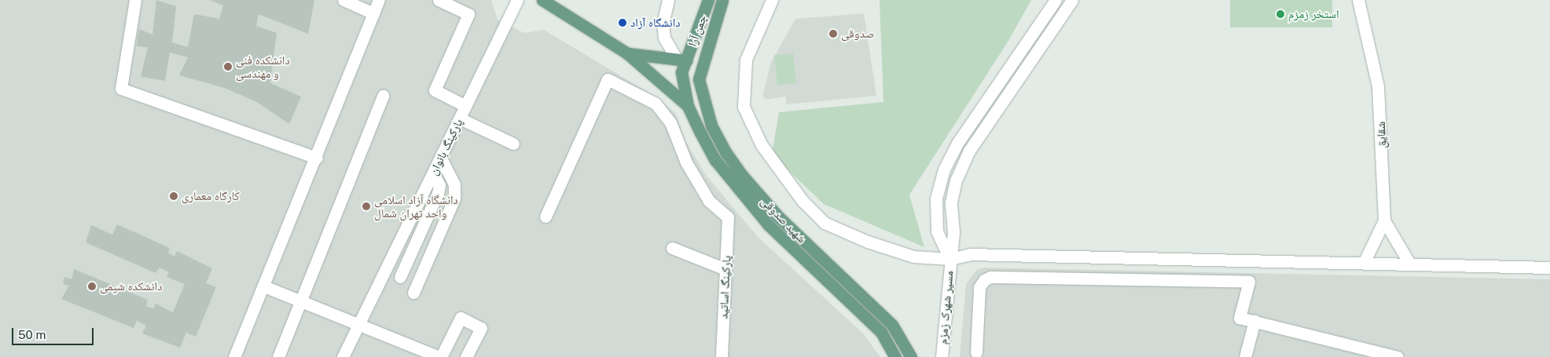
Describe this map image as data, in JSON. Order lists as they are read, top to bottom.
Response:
{
  "streets": {
    "main road": ["چمن آرا", "شهید صدوقی"],
    "street": [
      "شقایق",
      "پارکینگ بانوان",
      "پارکینگ اساتید",
      "مسیر شهرک زمزم"
    ]
  },
  "crossings": [
    ["چمن آرا", "شهید صدوقی"]
  ],
  "places": [
    "استخر زمزم",
    "دانشگاه آزاد",
    "صدوقی",
    "دانشکده فنی و مهندسی",
    "کارگاه معماری",
    "دانشگاه آزاد اسلامی واحد تهران شمال",
    "دانشکده شیمی"
  ],
  "scale_bar": "50 m"
}
